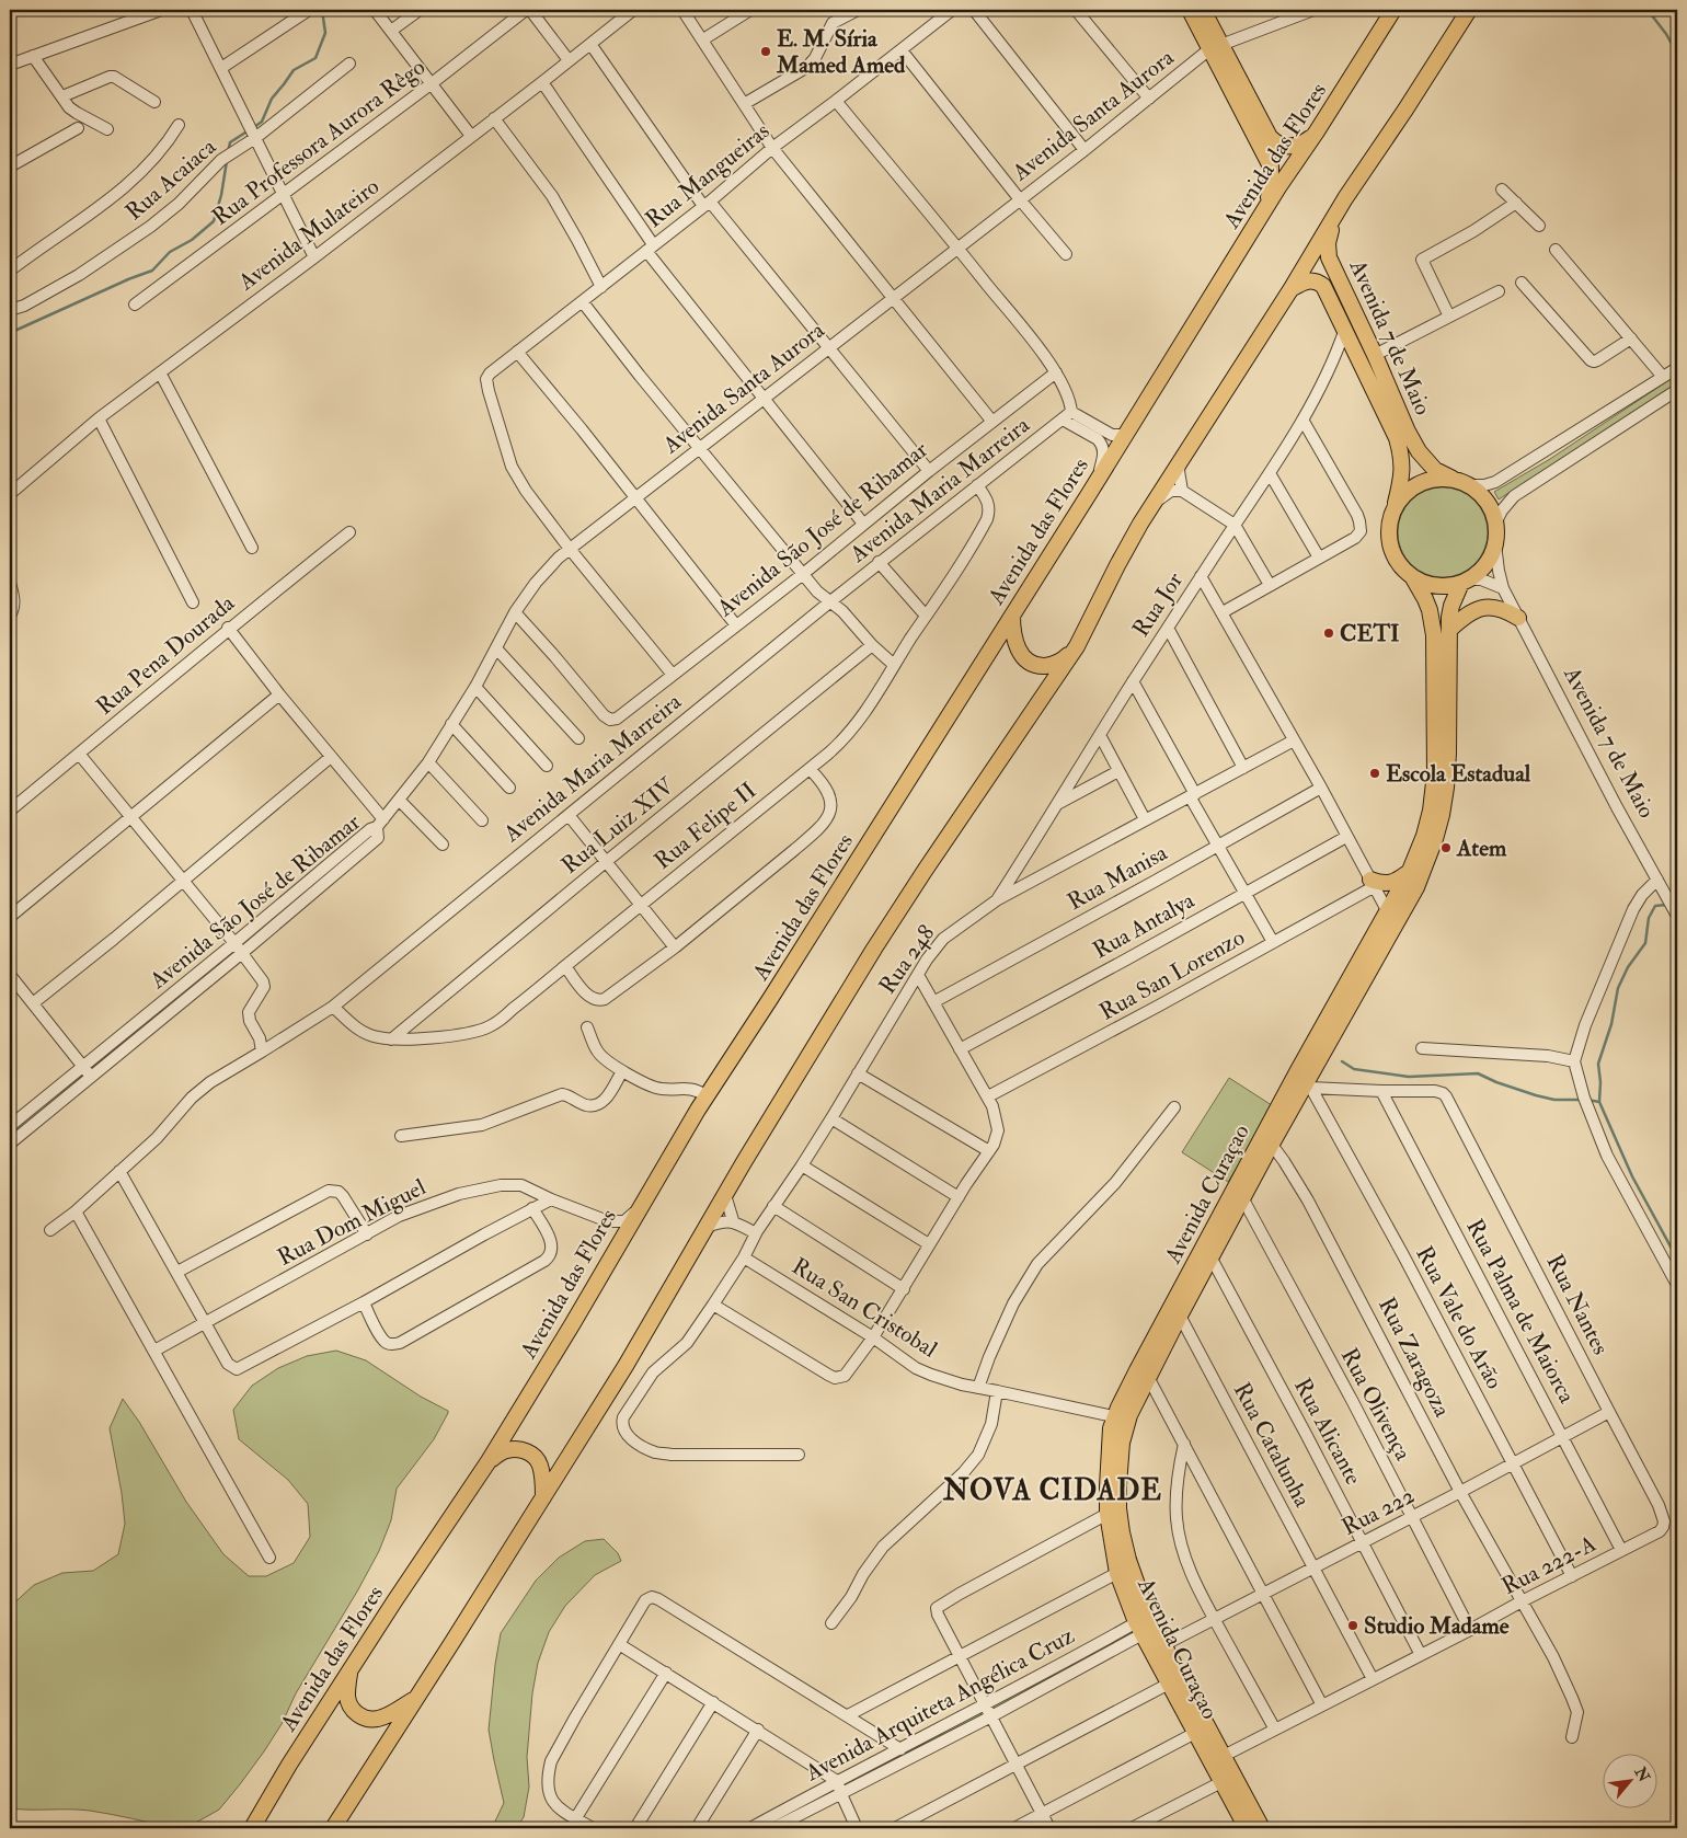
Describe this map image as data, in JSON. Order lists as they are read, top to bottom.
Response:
{
  "streets": {
    "main road": ["Avenida das Flores", "Avenida 7 de Maio", "Avenida Curaçao"],
    "street": [
      "Avenida Santa Aurora",
      "Rua Professora Aurora Rêgo",
      "Rua Mangueiras",
      "Rua Acaiaca",
      "Avenida Mulateiro",
      "Avenida Maria Marreira",
      "Avenida São José de Ribamar",
      "Rua Jor",
      "Rua Pena Dourada",
      "Rua Luiz XIV",
      "Rua Felipe II",
      "Rua Manisa",
      "Rua Antalya",
      "Rua 248",
      "Rua San Lorenzo",
      "Rua Dom Miguel",
      "Rua Nantes",
      "Rua San Cristobal",
      "Rua Palma de Maiorca",
      "Rua Vale do Arão",
      "Rua Zaragoza",
      "Rua Olivença",
      "Rua Alicante",
      "Rua Catalunha",
      "Rua 222",
      "Rua 222-A",
      "Avenida Arquiteta Angélica Cruz"
    ]
  },
  "crossings": [
    ["Avenida Santa Aurora", "Rua Mangueiras"],
    ["Avenida Santa Aurora", "Avenida São José de Ribamar"],
    ["Avenida das Flores", "Avenida Maria Marreira"],
    ["Avenida 7 de Maio", "Rua Jor"],
    ["Avenida 7 de Maio", "Avenida Curaçao"],
    ["Avenida Maria Marreira", "Rua Felipe II"],
    ["Rua Jor", "Rua 248"],
    ["Rua Luiz XIV", "Rua Felipe II"],
    ["Rua 248", "Rua San Cristobal"],
    ["Avenida Curaçao", "Rua San Cristobal"],
    ["Avenida Curaçao", "Rua Vale do Arão"],
    ["Avenida Curaçao", "Rua Zaragoza"],
    ["Avenida Curaçao", "Rua Olivença"],
    ["Avenida Curaçao", "Rua Alicante"],
    ["Avenida Curaçao", "Rua Catalunha"],
    ["Avenida Curaçao", "Rua 222"],
    ["Avenida Curaçao", "Rua 222-A"],
    ["Avenida Curaçao", "Avenida Arquiteta Angélica Cruz"],
    ["Rua Nantes", "Rua Palma de Maiorca"],
    ["Rua Nantes", "Rua 222"],
    ["Rua Nantes", "Rua 222-A"],
    ["Rua Palma de Maiorca", "Rua 222"],
    ["Rua Palma de Maiorca", "Rua 222-A"],
    ["Rua Vale do Arão", "Rua 222"],
    ["Rua Vale do Arão", "Rua 222-A"],
    ["Rua Zaragoza", "Rua 222"],
    ["Rua Zaragoza", "Rua 222-A"],
    ["Rua Olivença", "Rua 222"],
    ["Rua Olivença", "Rua 222-A"],
    ["Rua Alicante", "Rua 222"],
    ["Rua Alicante", "Rua 222-A"],
    ["Rua Catalunha", "Rua 222"],
    ["Rua Catalunha", "Rua 222-A"]
  ],
  "districts": ["NOVA CIDADE"],
  "places": [
    "E. M. Síria Mamed Amed",
    "CETI",
    "Escola Estadual",
    "Atem",
    "Studio Madame"
  ],
  "north": "top right"
}
